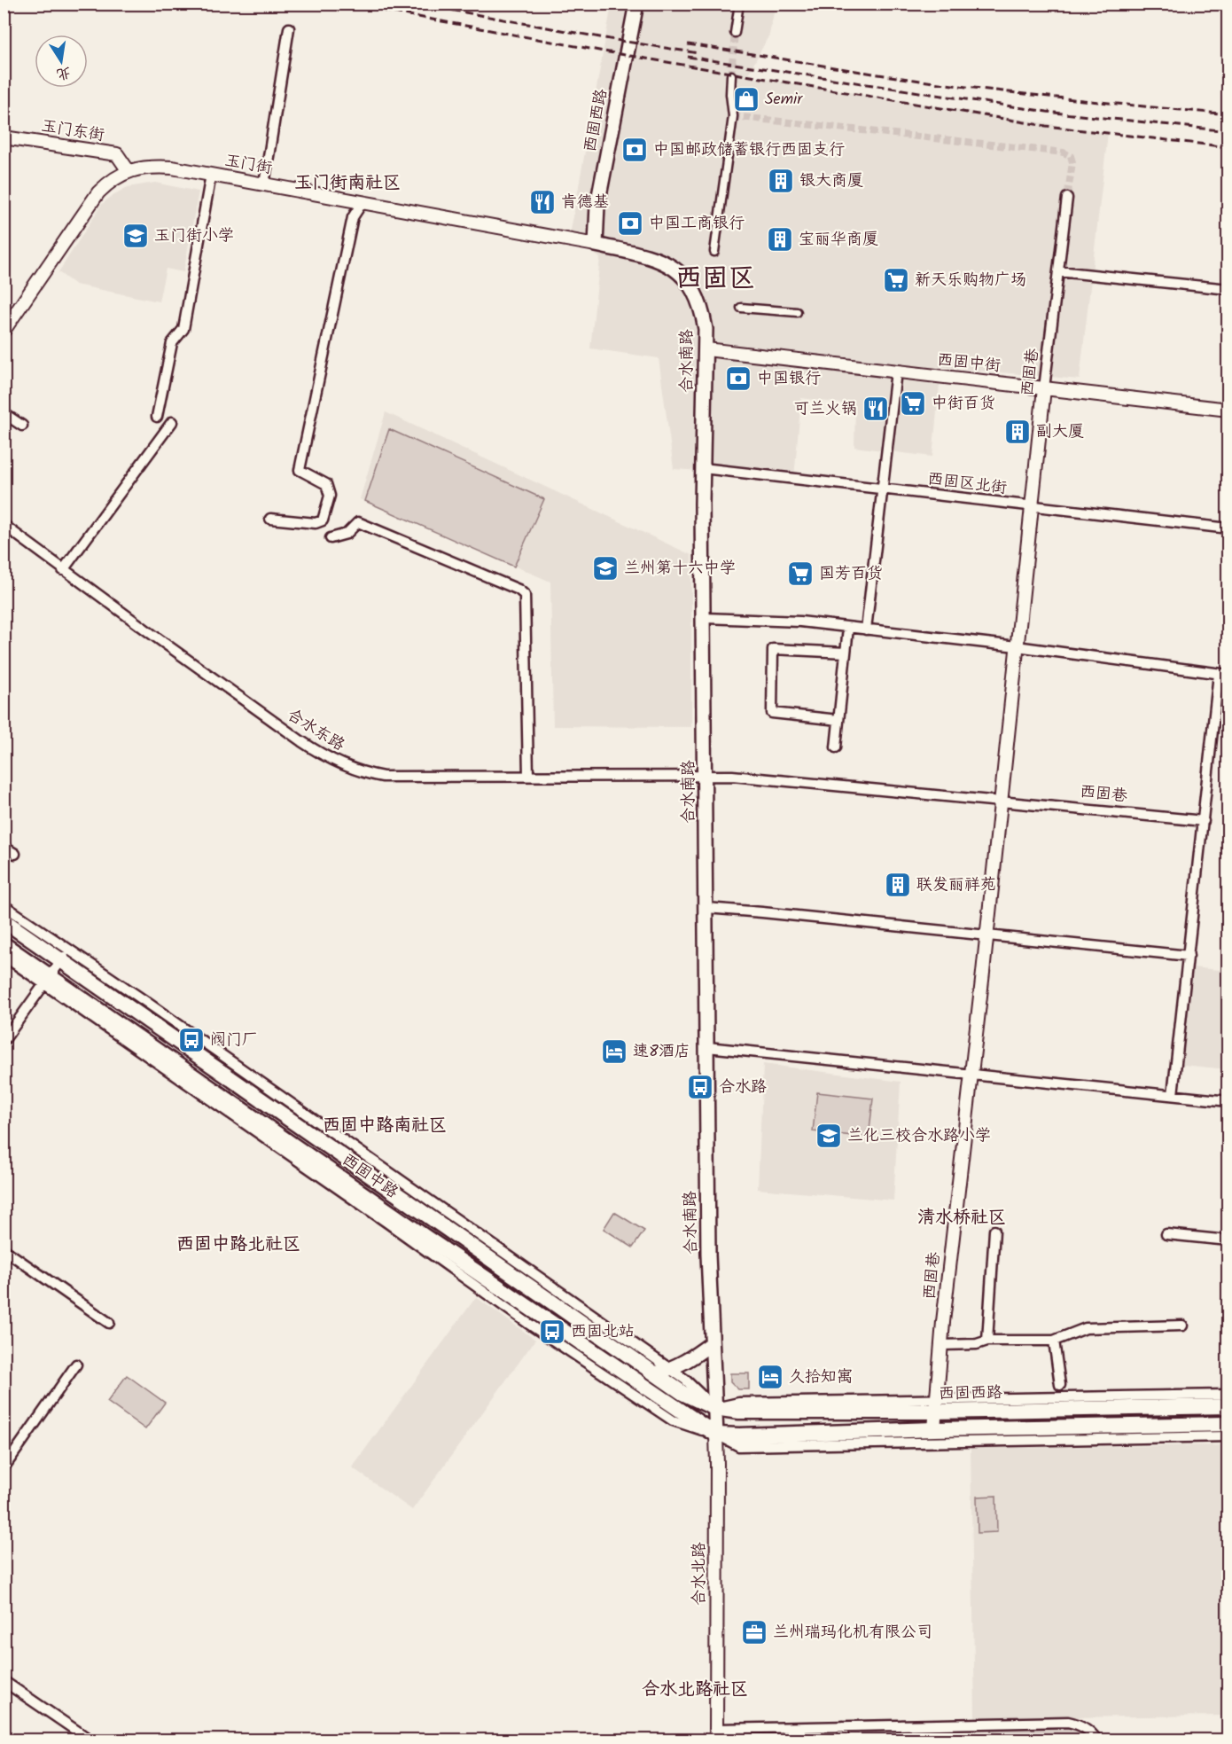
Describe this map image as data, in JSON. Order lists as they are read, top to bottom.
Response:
{
  "streets": {
    "main road": [
      "西固西路",
      "合水南路",
      "西固中路",
      "合水北路"
    ],
    "street": [
      "玉门东街",
      "玉门街",
      "西固中街",
      "西固巷",
      "西固区北街",
      "合水东路"
    ]
  },
  "crossings": [
    ["西固西路", "玉门街"],
    ["西固西路", "合水南路"],
    ["西固西路", "西固巷"],
    ["西固西路", "西固中路"],
    ["西固西路", "合水北路"],
    ["玉门东街", "玉门街"],
    ["玉门街", "合水南路"],
    ["合水南路", "西固中街"],
    ["合水南路", "西固区北街"],
    ["合水南路", "合水东路"],
    ["合水南路", "西固中路"],
    ["合水南路", "合水北路"],
    ["西固中街", "西固巷"],
    ["西固巷", "西固区北街"],
    ["西固巷", "合水东路"],
    ["西固中路", "合水北路"]
  ],
  "districts": [
    "玉门街南社区",
    "西固区",
    "西固中路南社区",
    "清水桥社区",
    "西固中路北社区",
    "合水北路社区"
  ],
  "places": {
    "shop": ["Semir"],
    "bank": ["中国邮政储蓄银行西固支行", "中国工商银行", "中国银行"],
    "building": [
      "银大商厦",
      "宝丽华商厦",
      "副大厦",
      "联发丽祥苑"
    ],
    "restaurant": ["肯德基", "可兰火锅"],
    "school or university": ["玉门街小学", "兰州第十六中学", "兰化三校合水路小学"],
    "supermarket": ["新天乐购物广场", "中街百货", "国芳百货"],
    "bus stop": ["阀门厂", "合水路", "西固北站"],
    "hotel": ["速8酒店", "久拾知寓"],
    "office": ["兰州瑞玛化机有限公司"]
  },
  "north": "bottom"
}
